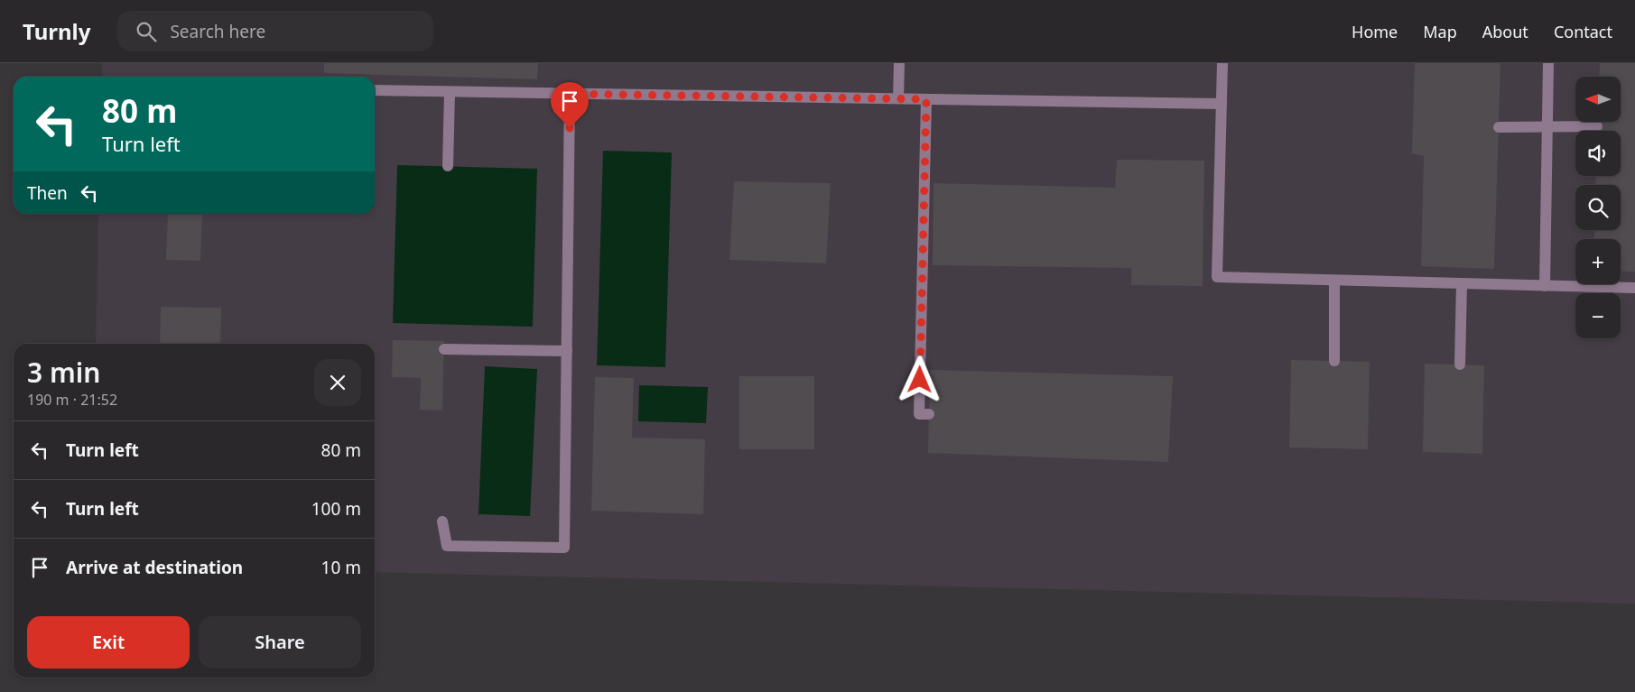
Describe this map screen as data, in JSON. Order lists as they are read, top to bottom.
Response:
{
  "north": "left",
  "page": {
    "header": "Turnly",
    "search": "Search here",
    "nav": [
      "Home",
      "Map",
      "About",
      "Contact"
    ],
    "map_buttons": ["+", "−"],
    "turn": ["80 m", "Turn left"],
    "then": "Then",
    "heading": ["3 min", "190 m · 21:52"],
    "list": [
      {
        "name": "Turn left",
        "value": "80 m"
      },
      {
        "name": "Turn left",
        "value": "100 m"
      },
      {
        "name": "Arrive at destination",
        "value": "10 m"
      }
    ],
    "buttons": ["Exit", "Share"]
  }
}
